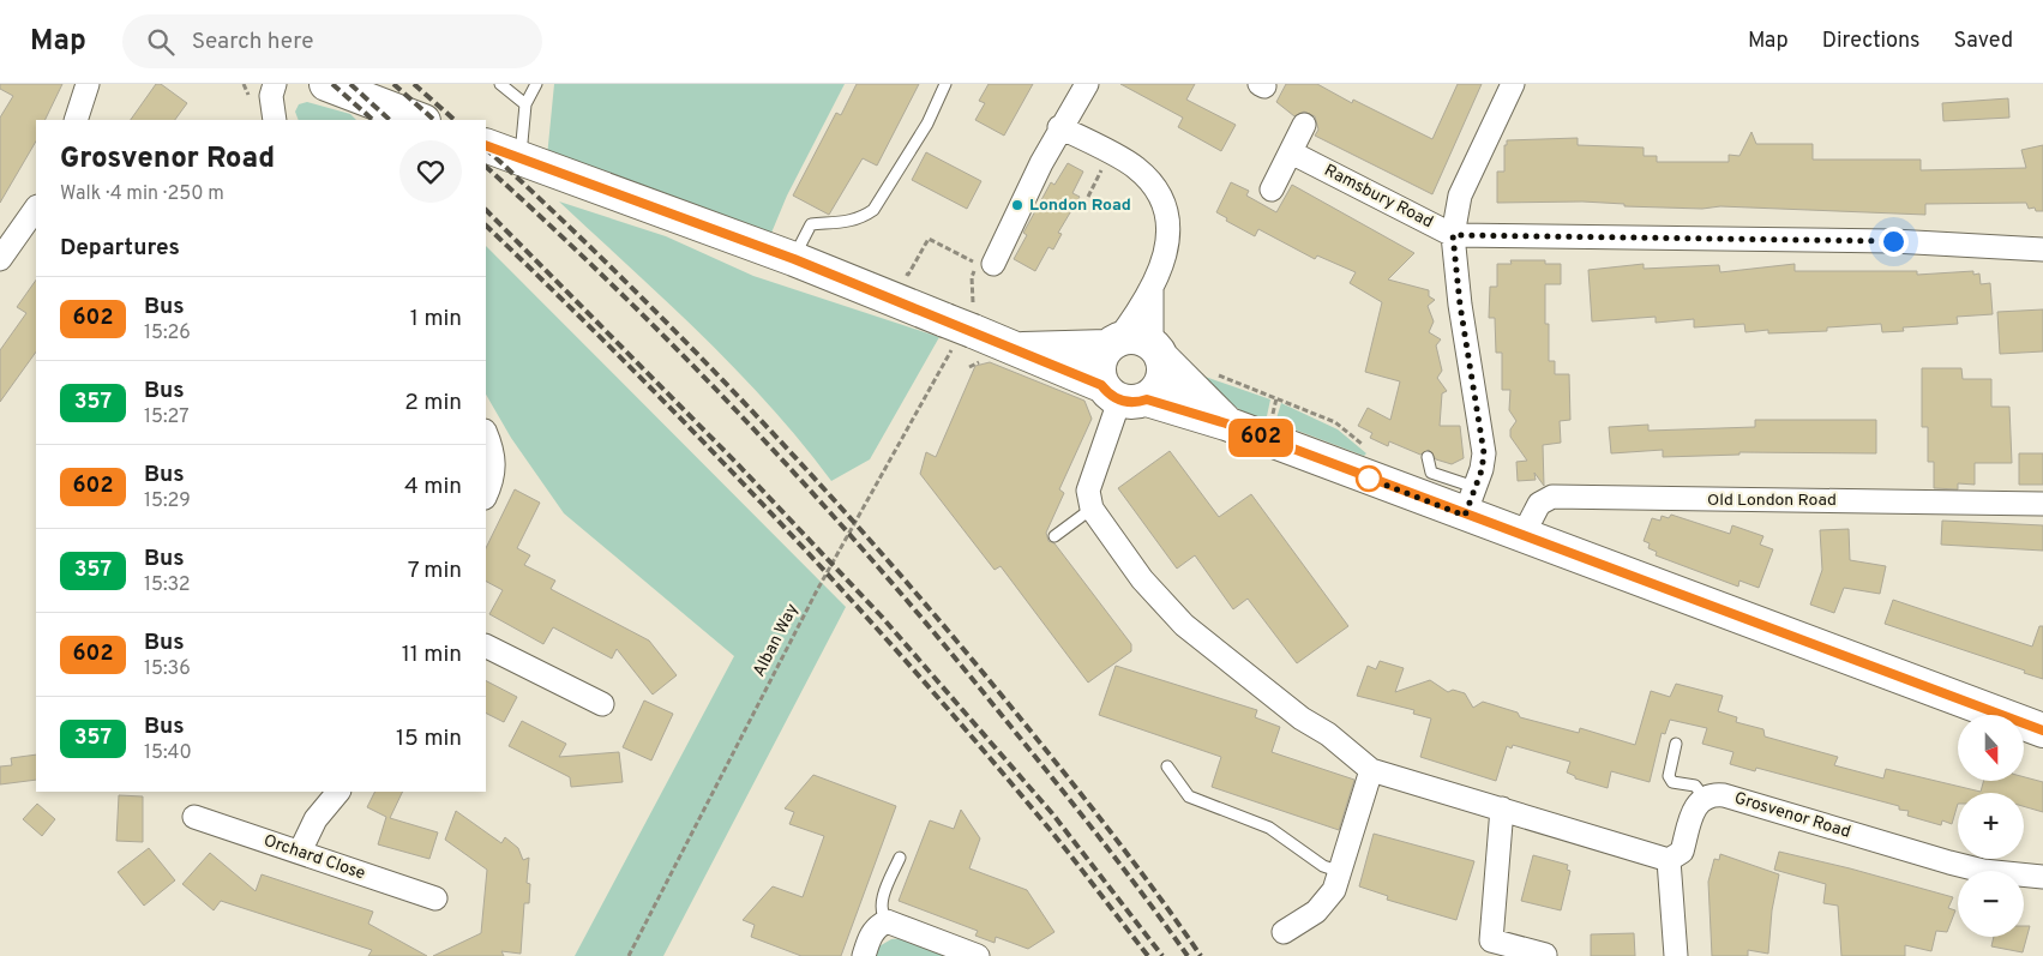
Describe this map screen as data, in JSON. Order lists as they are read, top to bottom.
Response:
{
  "streets": {
    "street": [
      "Ramsbury Road",
      "Old London Road",
      "Grosvenor Road",
      "Orchard Close"
    ],
    "path": ["Alban Way"]
  },
  "places": ["London Road"],
  "lines": ["bus line 602"],
  "north": "bottom",
  "page": {
    "header": "Map",
    "search": "Search here",
    "nav": ["Map", "Directions", "Saved"],
    "on_map": "602",
    "heading": [
      ["Grosvenor Road", "Walk · 4 min · 250 m"],
      "Departures"
    ],
    "list": [
      {
        "mark": "602",
        "name": "Bus",
        "note": "15:26",
        "value": "1 min"
      },
      {
        "mark": "357",
        "name": "Bus",
        "note": "15:27",
        "value": "2 min"
      },
      {
        "mark": "602",
        "name": "Bus",
        "note": "15:29",
        "value": "4 min"
      },
      {
        "mark": "357",
        "name": "Bus",
        "note": "15:32",
        "value": "7 min"
      },
      {
        "mark": "602",
        "name": "Bus",
        "note": "15:36",
        "value": "11 min"
      },
      {
        "mark": "357",
        "name": "Bus",
        "note": "15:40",
        "value": "15 min"
      }
    ],
    "map_buttons": ["+", "−"]
  }
}
